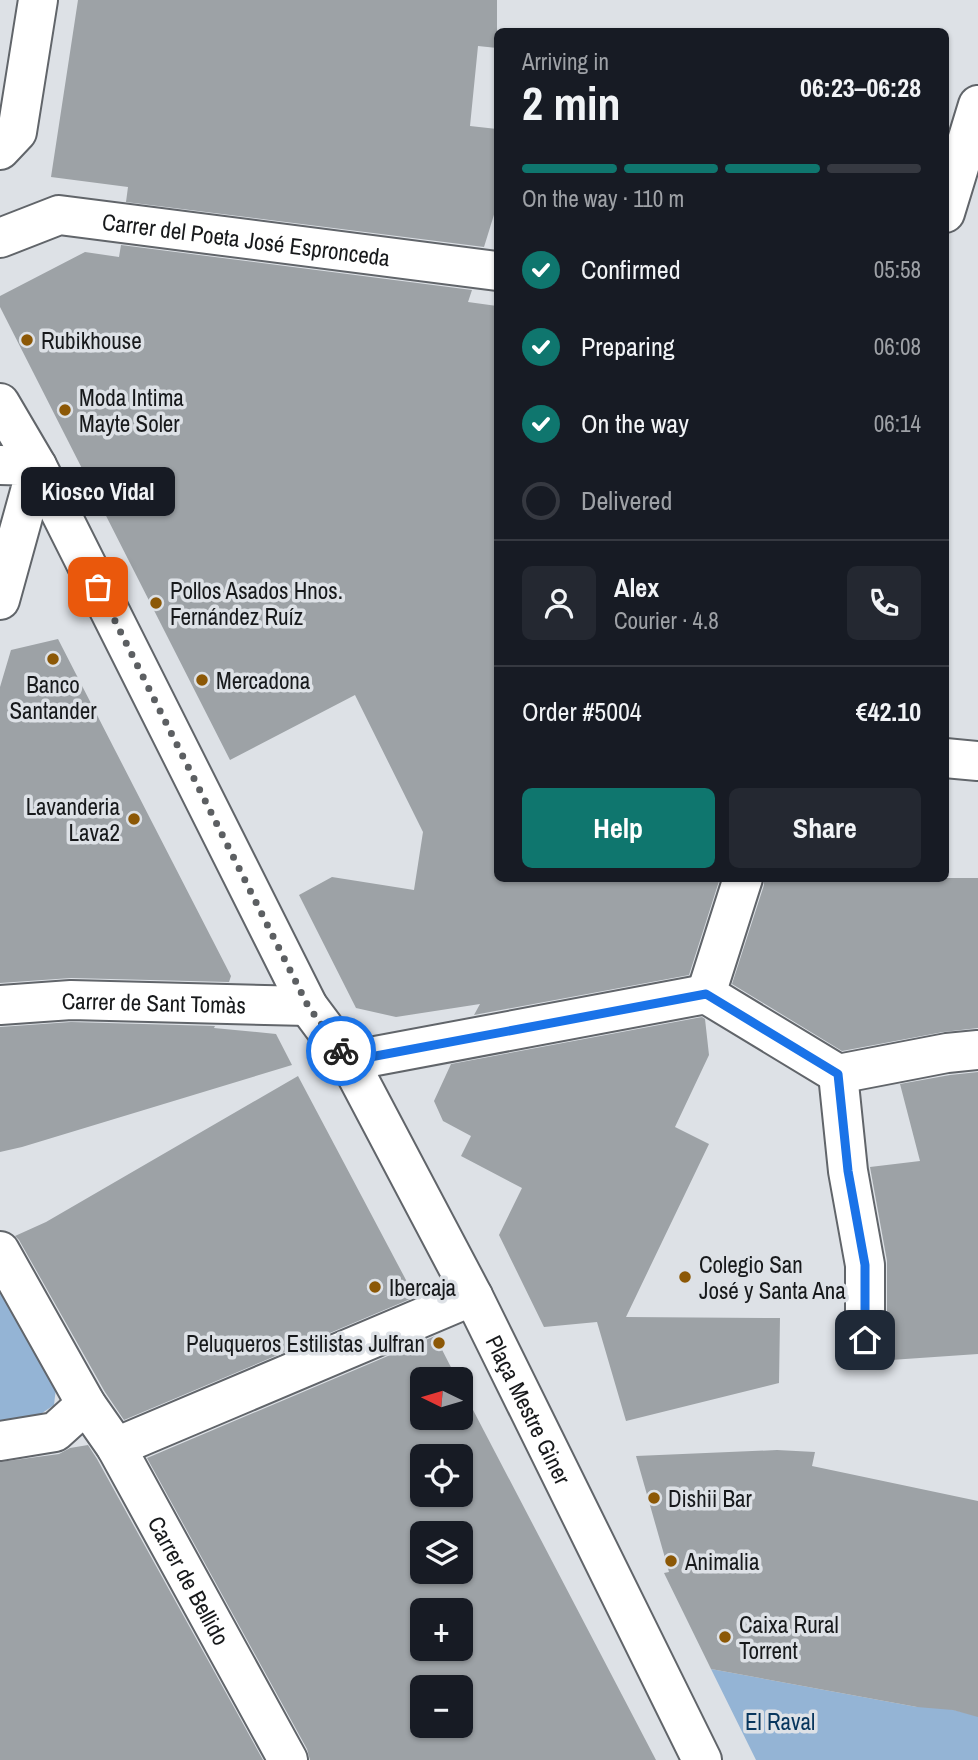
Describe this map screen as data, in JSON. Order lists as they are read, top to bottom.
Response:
{
  "streets": {
    "street": [
      "Carrer del Poeta José Espronceda",
      "Carrer de Sant Tomàs",
      "Plaça Mestre Giner",
      "Carrer de Bellido"
    ]
  },
  "crossings": [
    ["Carrer de Sant Tomàs", "Plaça Mestre Giner"]
  ],
  "parks": ["El Raval"],
  "places": [
    "Rubikhouse",
    "Moda Intima Mayte Soler",
    "Kiosco Vidal",
    "Pollos Asados Hnos. Fernández Ruíz",
    "Banco Santander",
    "Mercadona",
    "Lavanderia Lava2",
    "Colegio San José y Santa Ana",
    "Ibercaja",
    "Peluqueros Estilistas Julfran",
    "Dishii Bar",
    "Animalia",
    "Caixa Rural Torrent"
  ],
  "north": "left",
  "page": {
    "heading": ["2 min", "Arriving in", "06:23–06:28"],
    "panel": [
      "Alex",
      "Courier · 4.8",
      "Order #5004",
      "€42.10"
    ],
    "bar": "On the way · 110 m",
    "list": [
      ["Confirmed", "05:58"],
      ["Preparing", "06:08"],
      ["On the way", "06:14"],
      "Delivered"
    ],
    "bubble": "Kiosco Vidal",
    "buttons": ["Help", "Share"],
    "map_buttons": ["+", "−"]
  }
}
